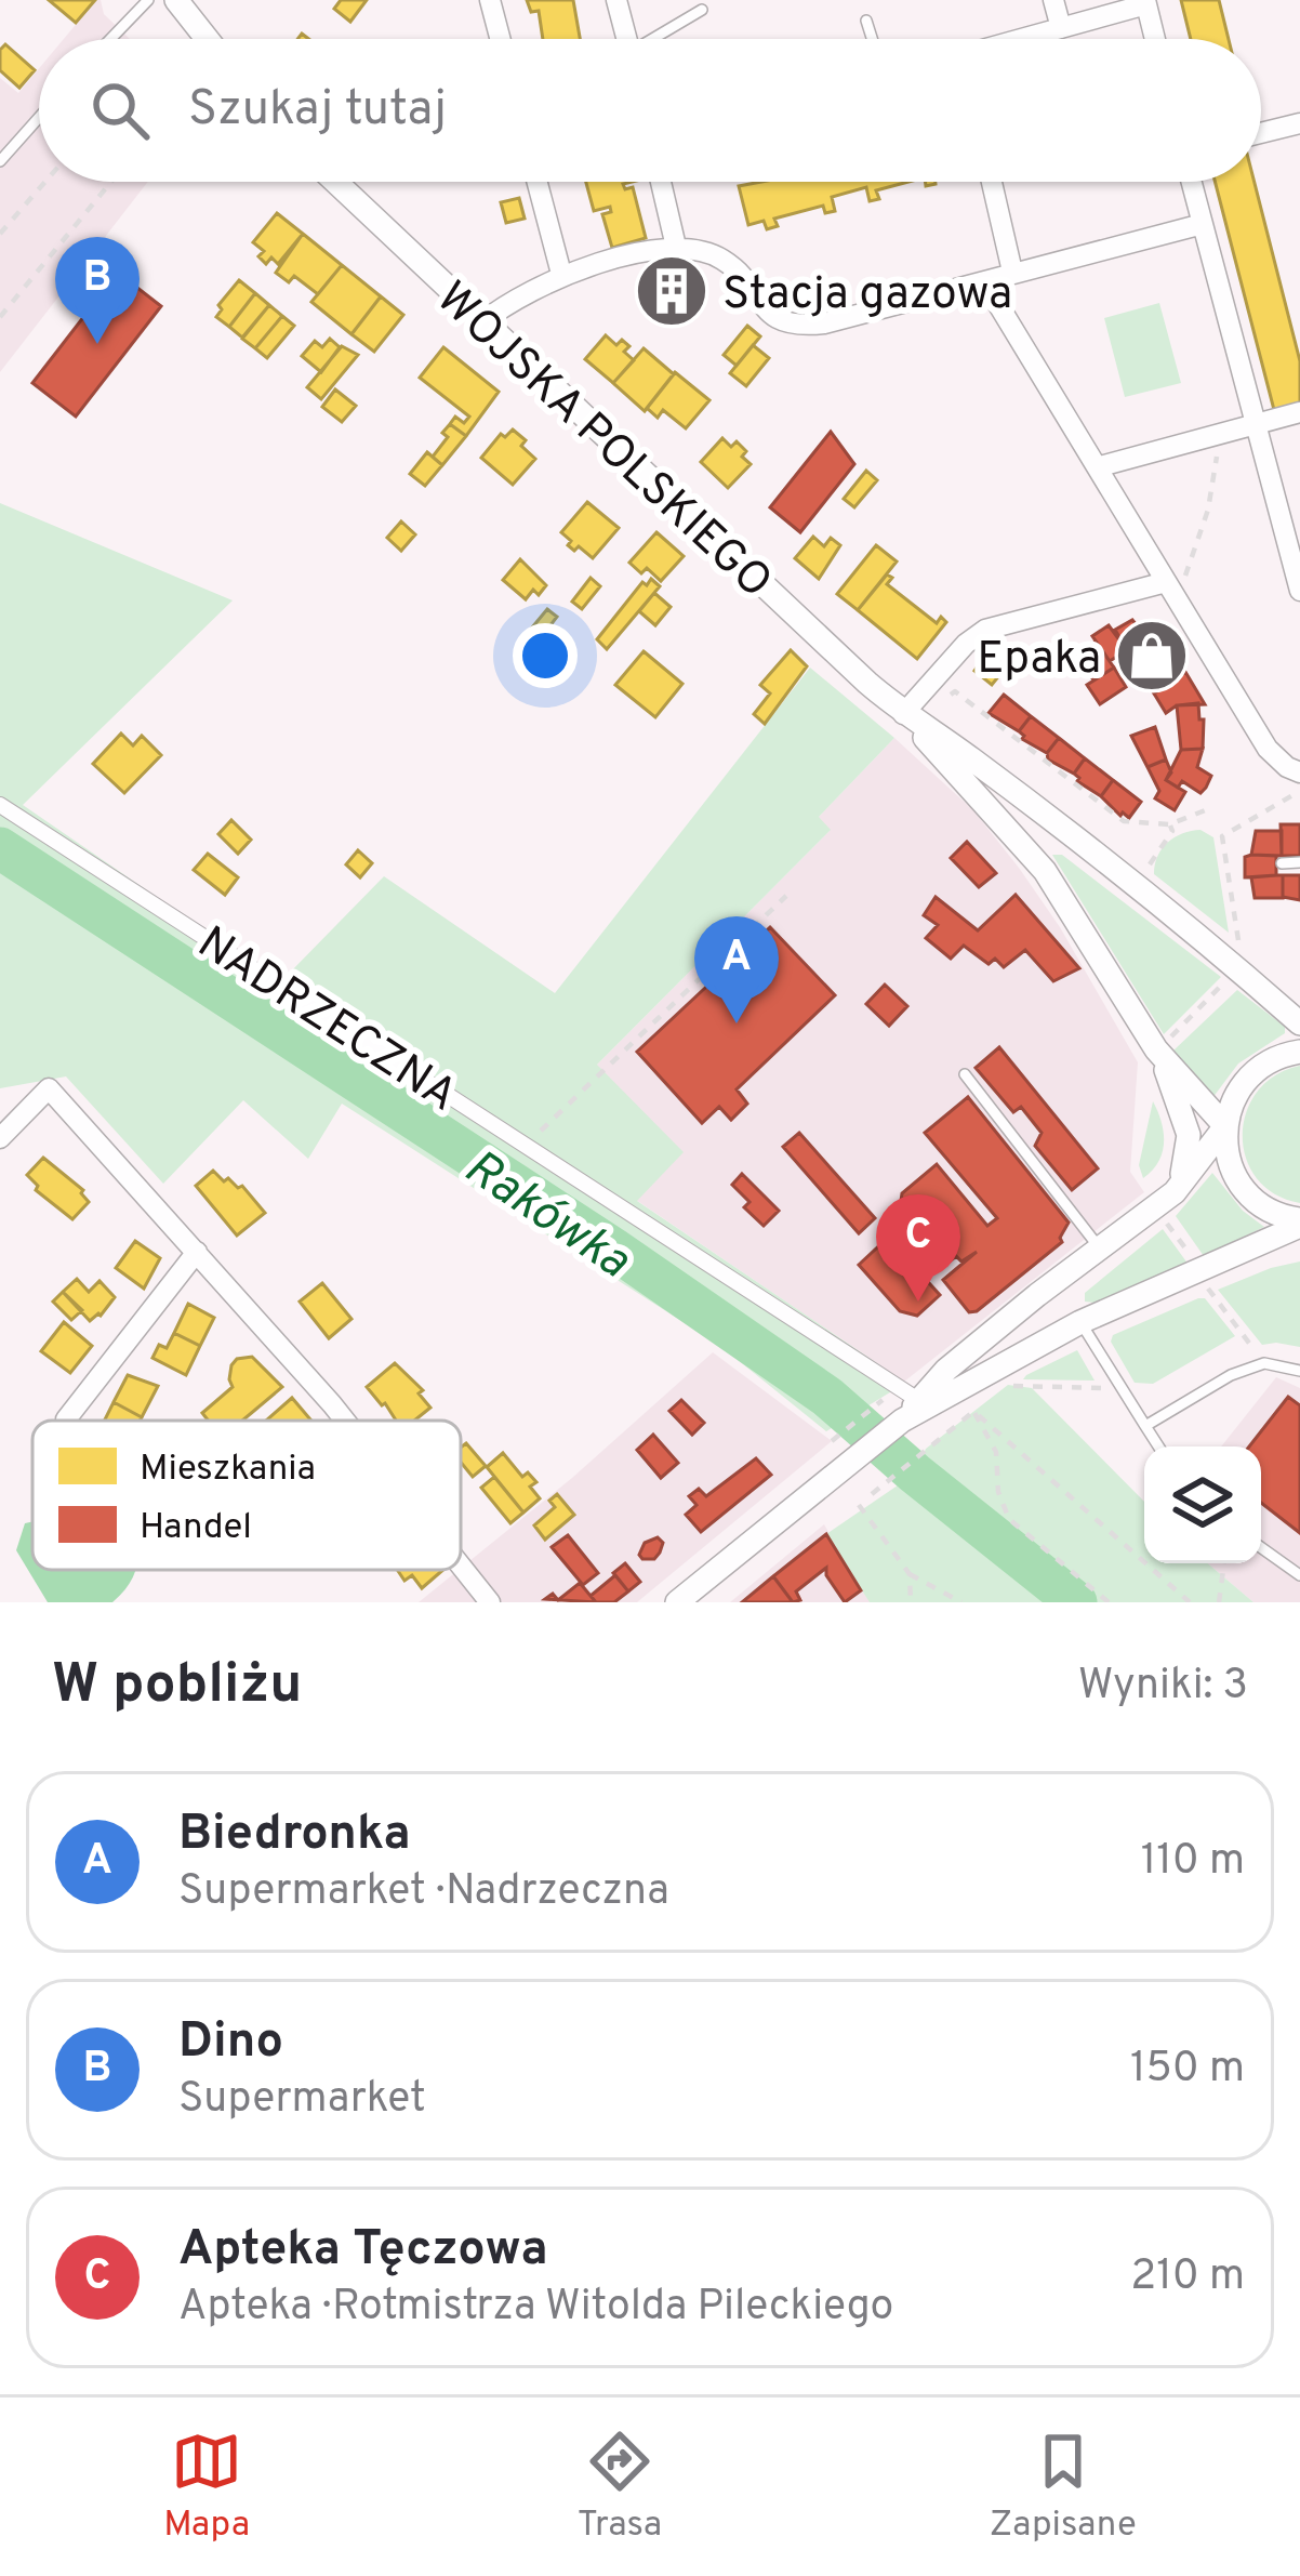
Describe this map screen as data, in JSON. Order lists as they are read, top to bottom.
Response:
{
  "streets": {
    "street": ["WOJSKA POLSKIEGO", "NADRZECZNA"]
  },
  "water": ["Rakówka"],
  "places": {
    "building": ["Stacja gazowa"],
    "shop": ["Epaka"]
  },
  "legend": ["Mieszkania", "Handel"],
  "page": {
    "search": "Szukaj tutaj",
    "pins": ["B", "A", "C"],
    "heading": ["W pobliżu", "Wyniki: 3"],
    "list": [
      {
        "mark": "A",
        "name": "Biedronka",
        "note": "Supermarket · Nadrzeczna",
        "value": "110 m"
      },
      {
        "mark": "B",
        "name": "Dino",
        "note": "Supermarket",
        "value": "150 m"
      },
      {
        "mark": "C",
        "name": "Apteka Tęczowa",
        "note": "Apteka · Rotmistrza Witolda Pileckiego",
        "value": "210 m"
      }
    ],
    "nav": ["Mapa", "Trasa", "Zapisane"]
  }
}
